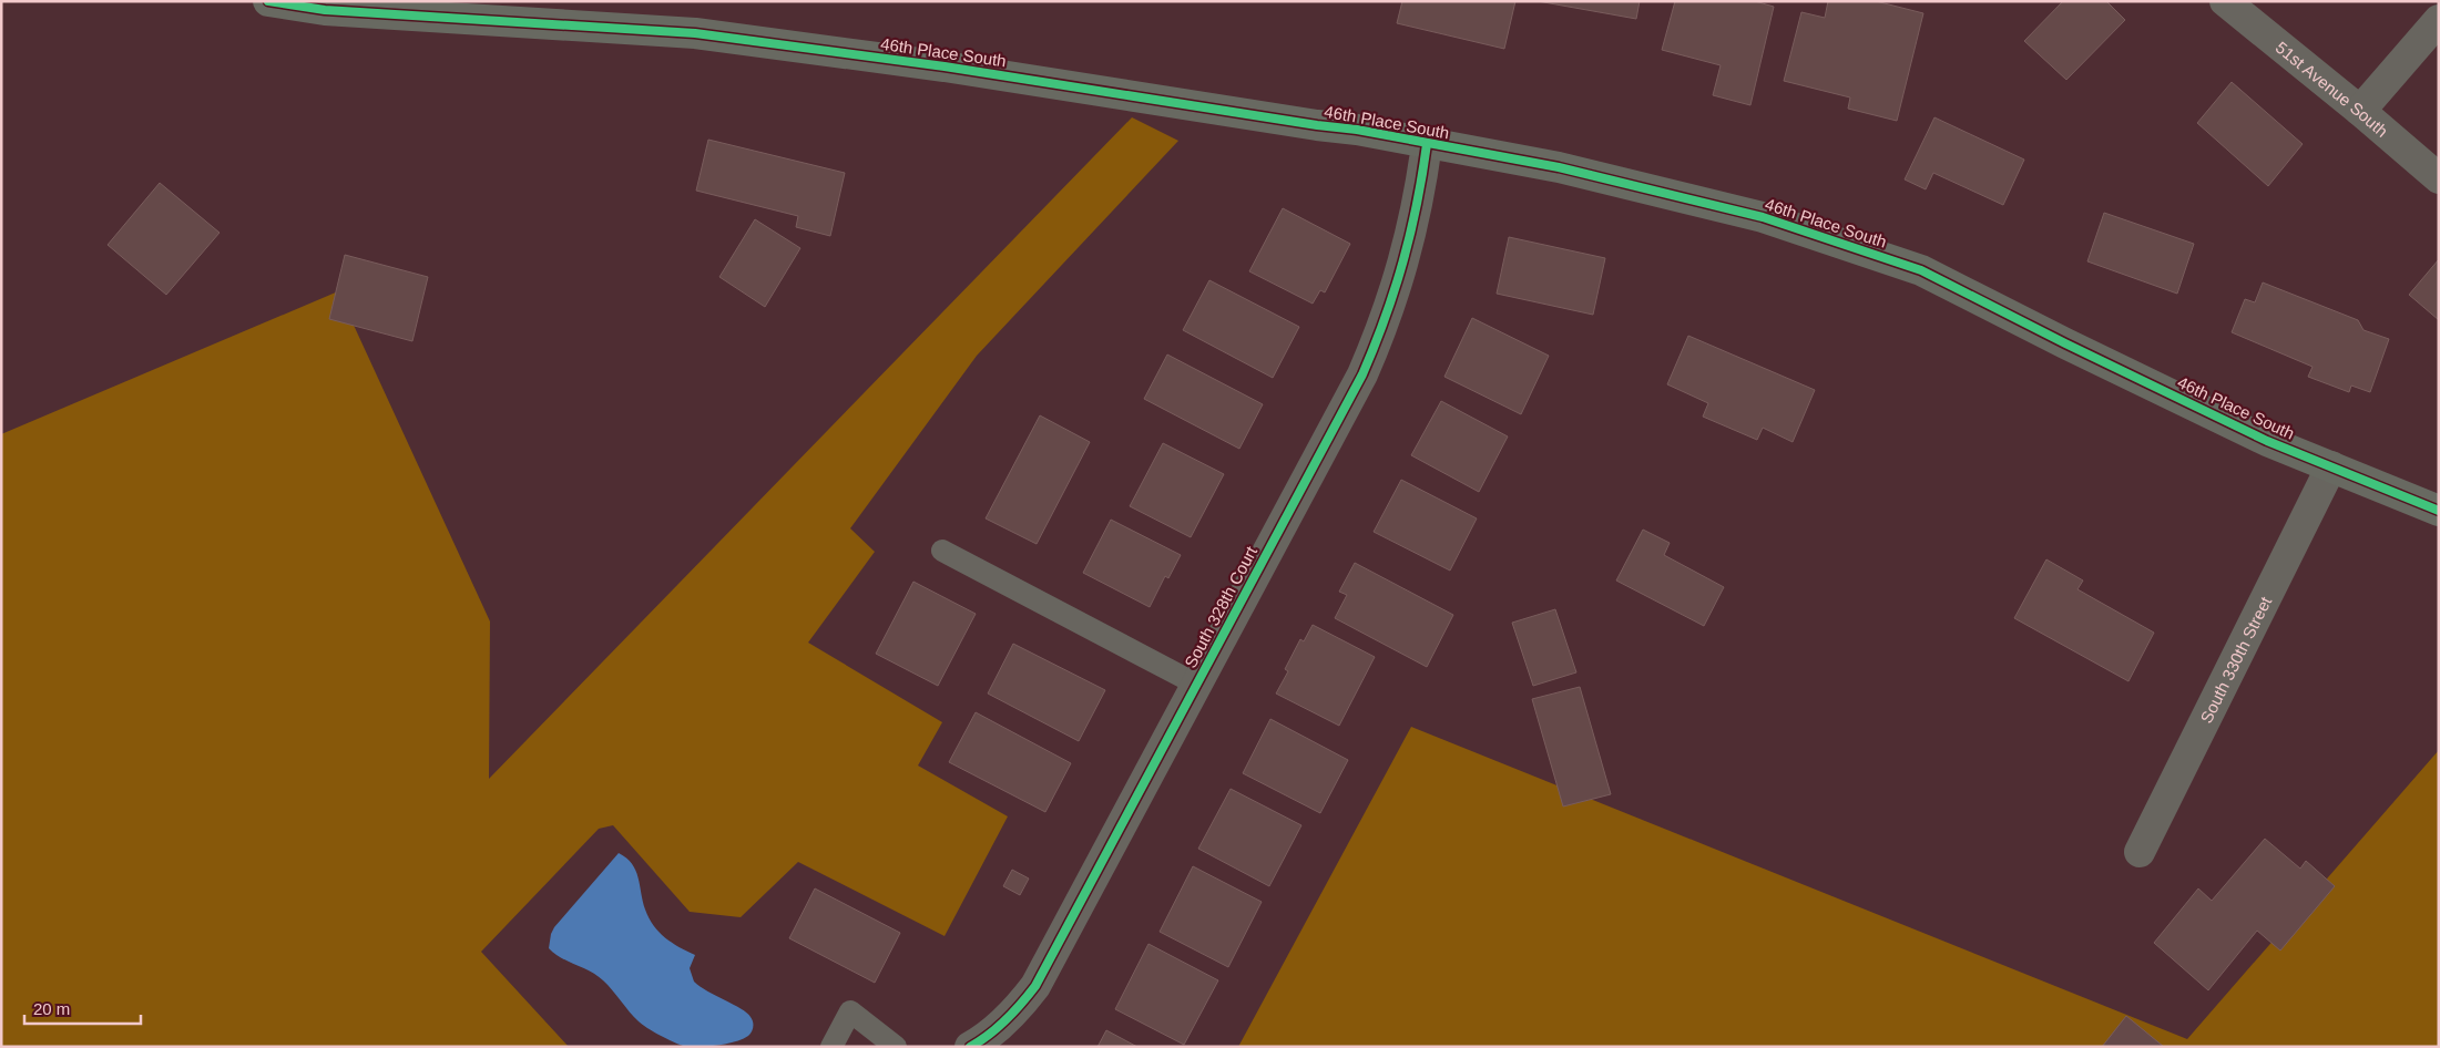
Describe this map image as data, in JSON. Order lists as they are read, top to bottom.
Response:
{
  "streets": {
    "street": [
      "46th Place South",
      "51st Avenue South",
      "South 328th Court",
      "South 330th Street"
    ]
  },
  "crossings": [
    ["46th Place South", "South 328th Court"],
    ["46th Place South", "South 330th Street"]
  ],
  "scale_bar": "20 m"
}
